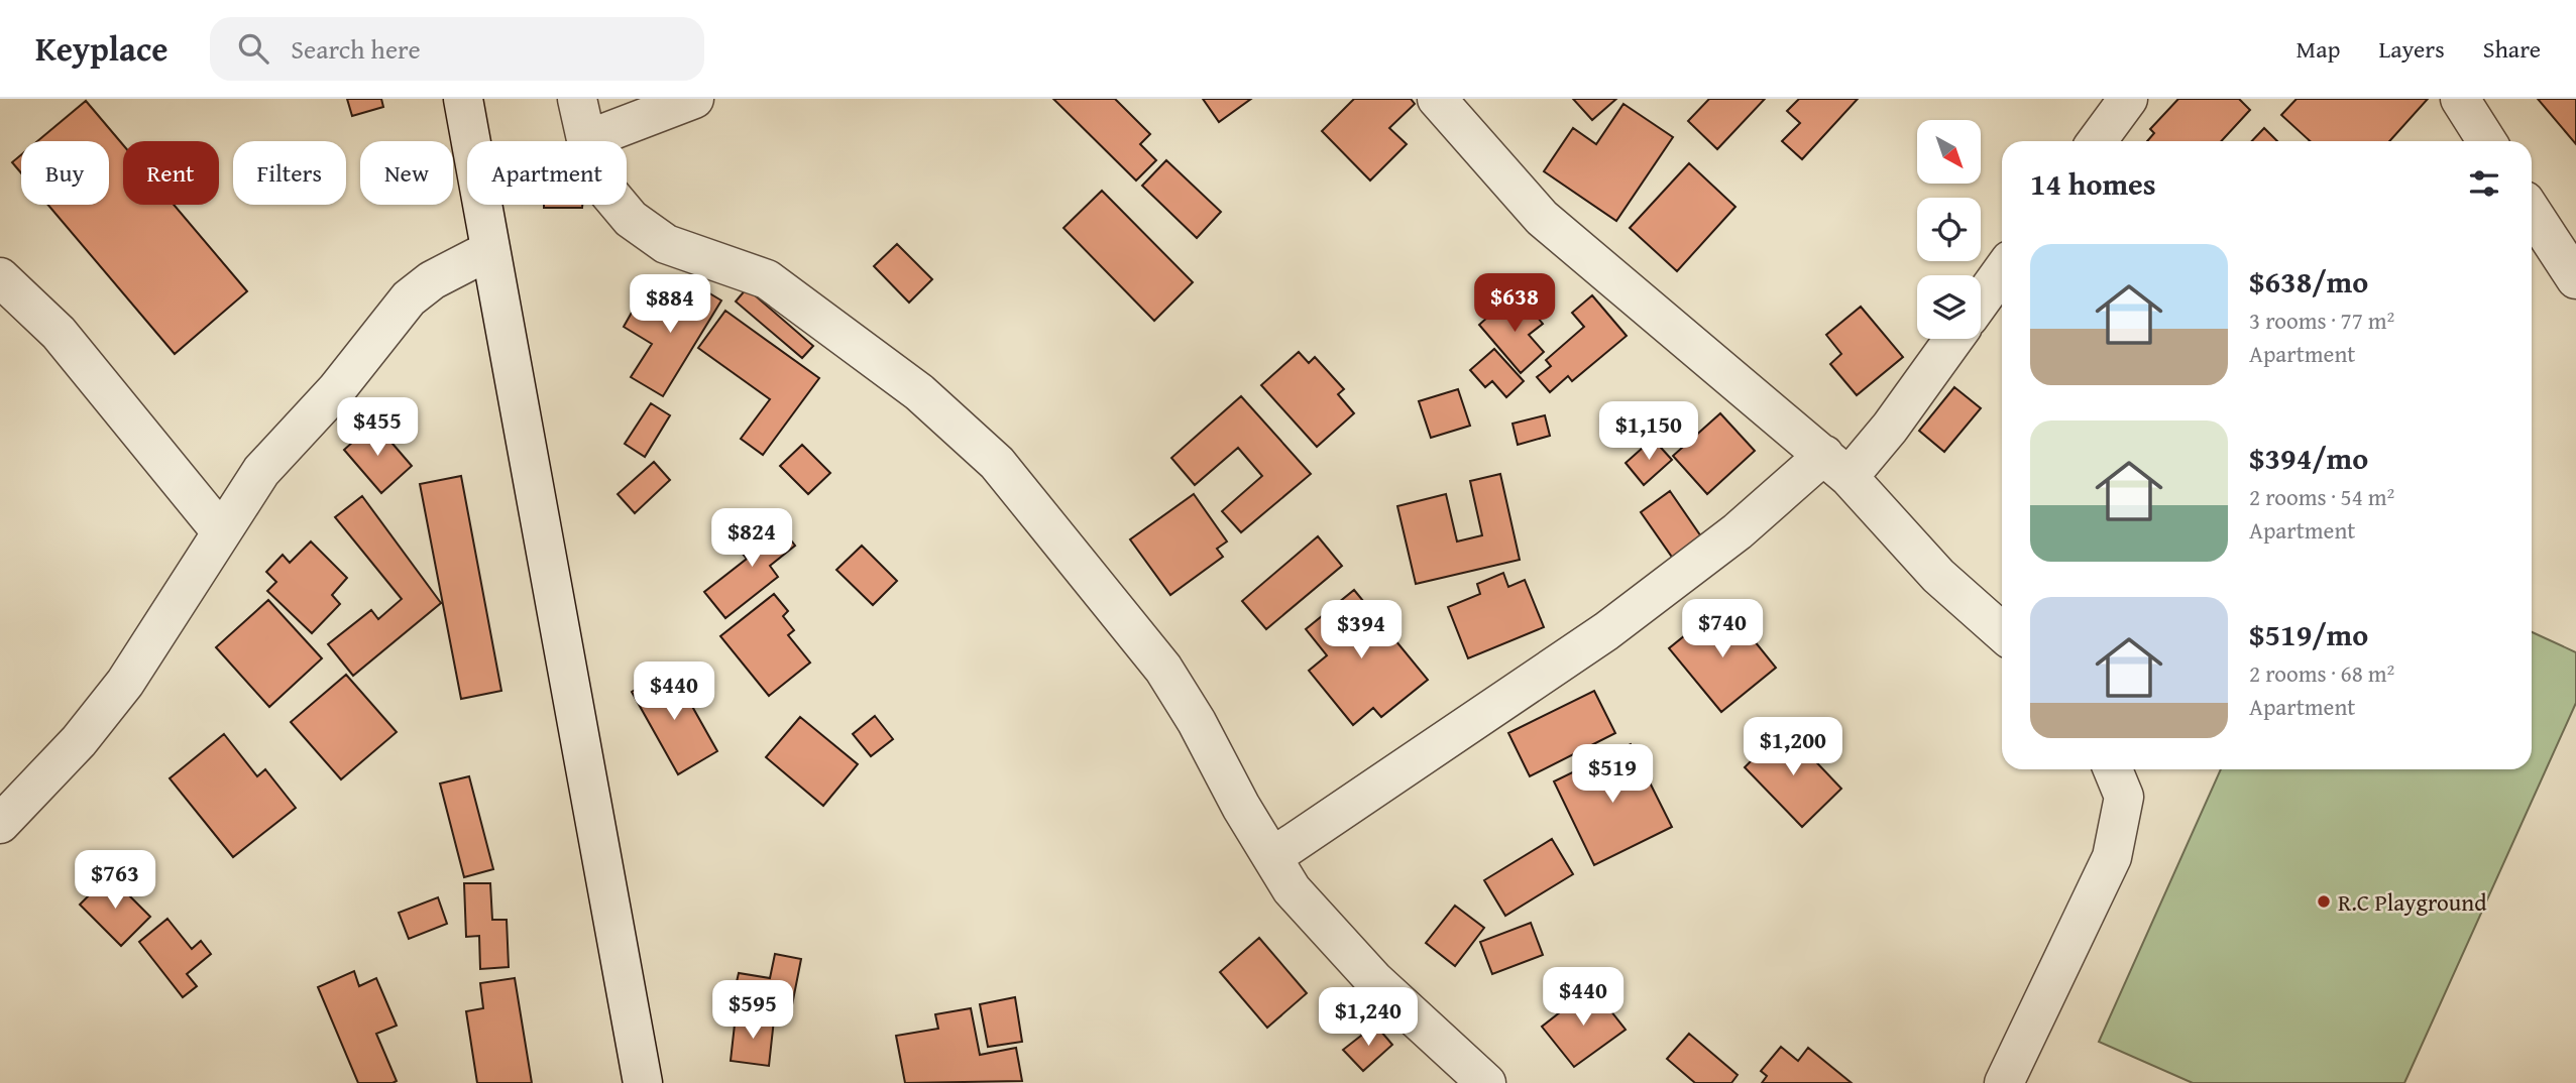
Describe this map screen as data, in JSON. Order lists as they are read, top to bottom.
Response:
{
  "places": ["R.C Playground"],
  "north": "bottom right",
  "page": {
    "header": "Keyplace",
    "search": "Search here",
    "nav": ["Map", "Layers", "Share"],
    "chip": [
      "Buy",
      "Rent",
      "Filters",
      "New",
      "Apartment"
    ],
    "heading": "14 homes",
    "list": [
      {
        "name": "$638/mo",
        "note": "3 rooms · 77 m² · Apartment"
      },
      {
        "name": "$394/mo",
        "note": "2 rooms · 54 m² · Apartment"
      },
      {
        "name": "$519/mo",
        "note": "2 rooms · 68 m² · Apartment"
      }
    ],
    "price": [
      "$638",
      "$884",
      "$455",
      "$1,150",
      "$824",
      "$740",
      "$394",
      "$440",
      "$1,200",
      "$519",
      "$763",
      "$440",
      "$595",
      "$1,240"
    ]
  }
}
